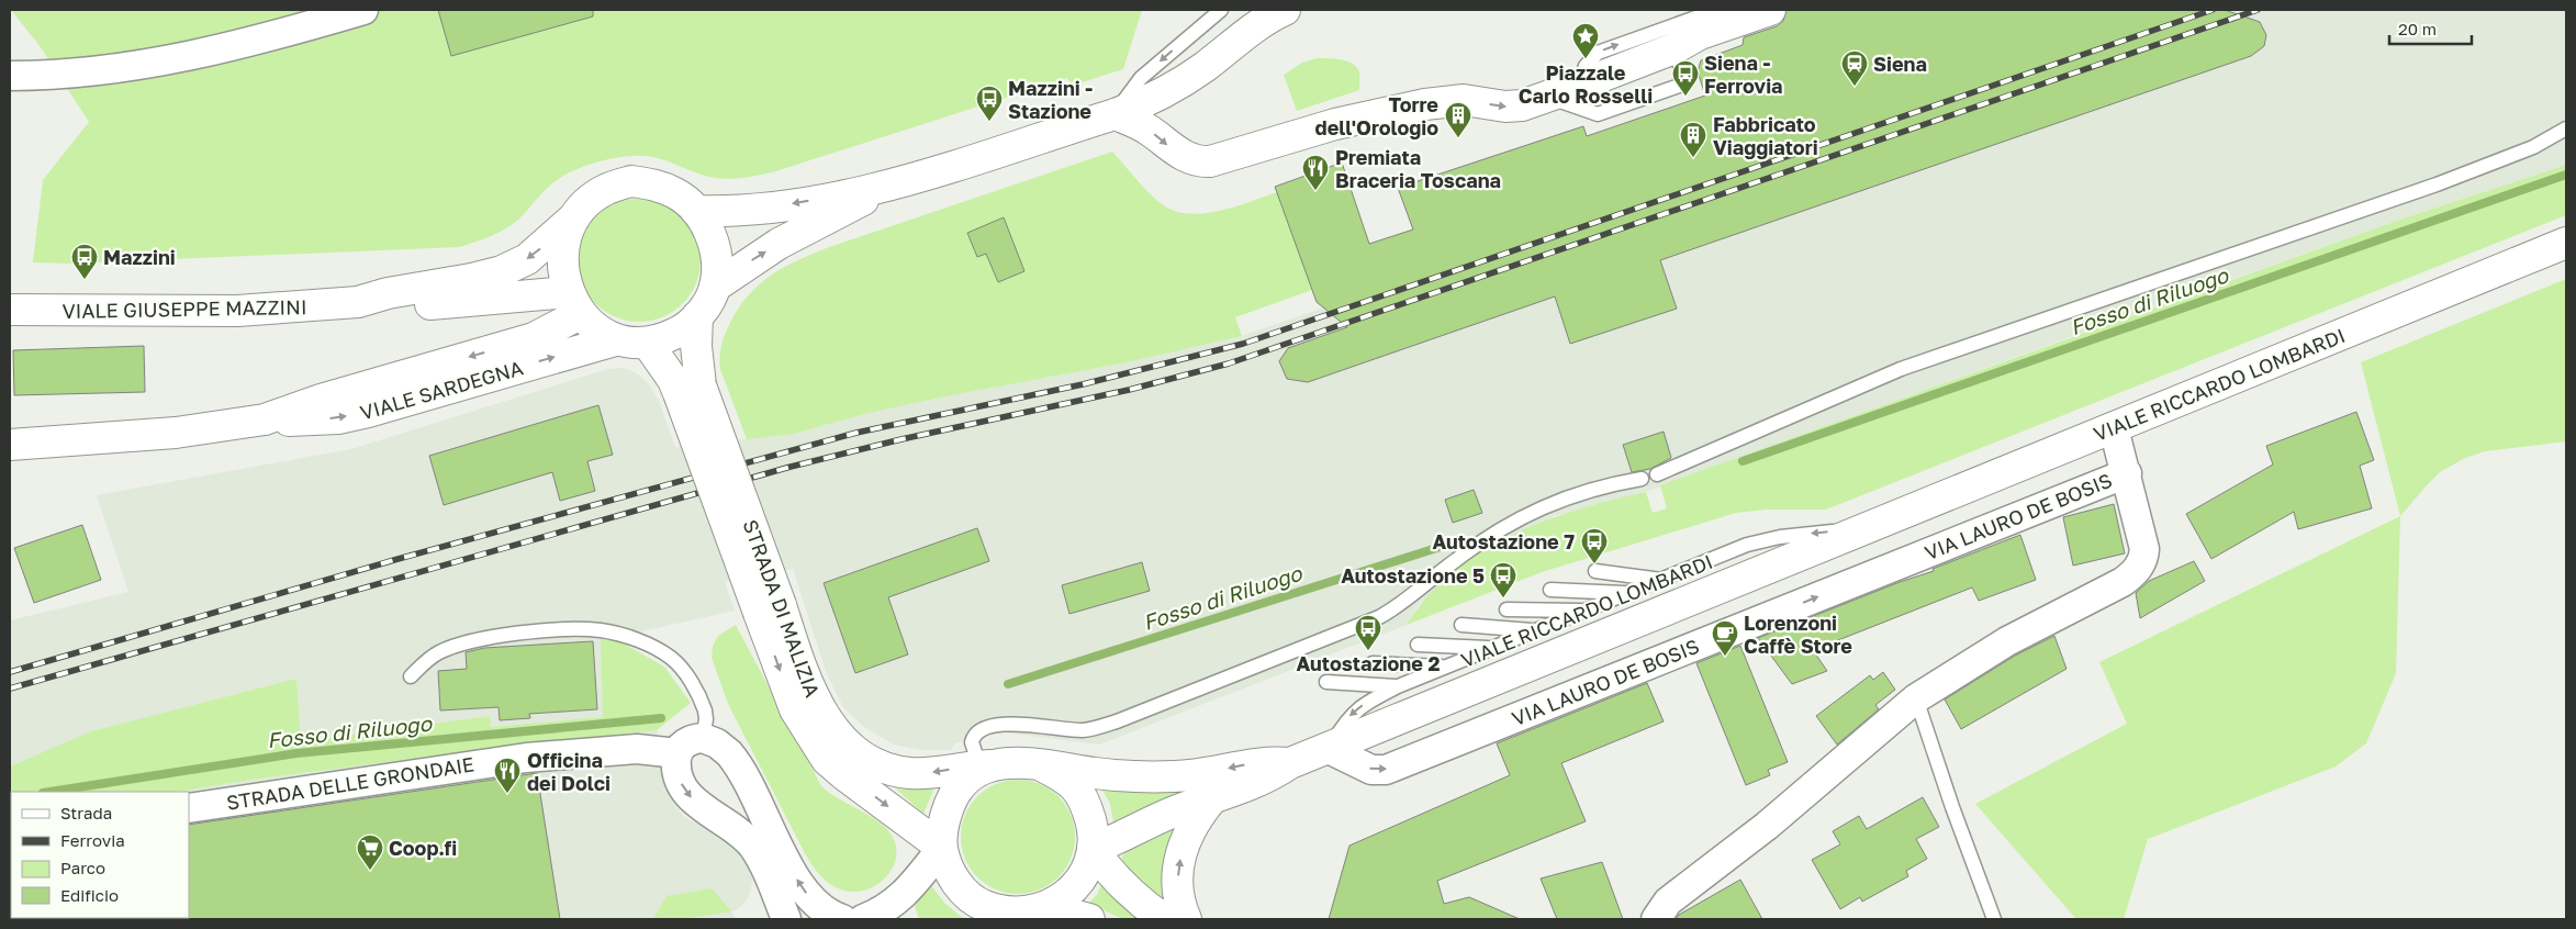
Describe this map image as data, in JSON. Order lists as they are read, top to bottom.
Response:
{
  "streets": {
    "main road": [
      "VIALE GIUSEPPE MAZZINI",
      "VIALE RICCARDO LOMBARDI",
      "VIALE SARDEGNA",
      "STRADA DI MALIZIA"
    ],
    "street": ["VIA LAURO DE BOSIS", "STRADA DELLE GRONDAIE"]
  },
  "crossings": [
    ["VIALE GIUSEPPE MAZZINI", "VIALE SARDEGNA"],
    ["VIALE GIUSEPPE MAZZINI", "STRADA DI MALIZIA"],
    ["VIALE RICCARDO LOMBARDI", "VIA LAURO DE BOSIS"],
    ["VIALE RICCARDO LOMBARDI", "STRADA DI MALIZIA"],
    ["VIALE SARDEGNA", "STRADA DI MALIZIA"]
  ],
  "water": ["Fosso di Riluogo"],
  "places": {
    "place": ["Piazzale Carlo Rosselli"],
    "station": ["Siena"],
    "bus stop": [
      "Siena - Ferrovia",
      "Mazzini - Stazione",
      "Mazzini",
      "Autostazione 7",
      "Autostazione 5",
      "Autostazione 2"
    ],
    "building": ["Torre dell'Orologio", "Fabbricato Viaggiatori"],
    "restaurant": ["Premiata Braceria Toscana", "Officina dei Dolci"],
    "cafe": ["Lorenzoni Caffè Store"],
    "supermarket": ["Coop.fi"]
  },
  "legend": [
    "Strada",
    "Ferrovia",
    "Parco",
    "Edificio"
  ],
  "scale_bar": "20 m"
}
